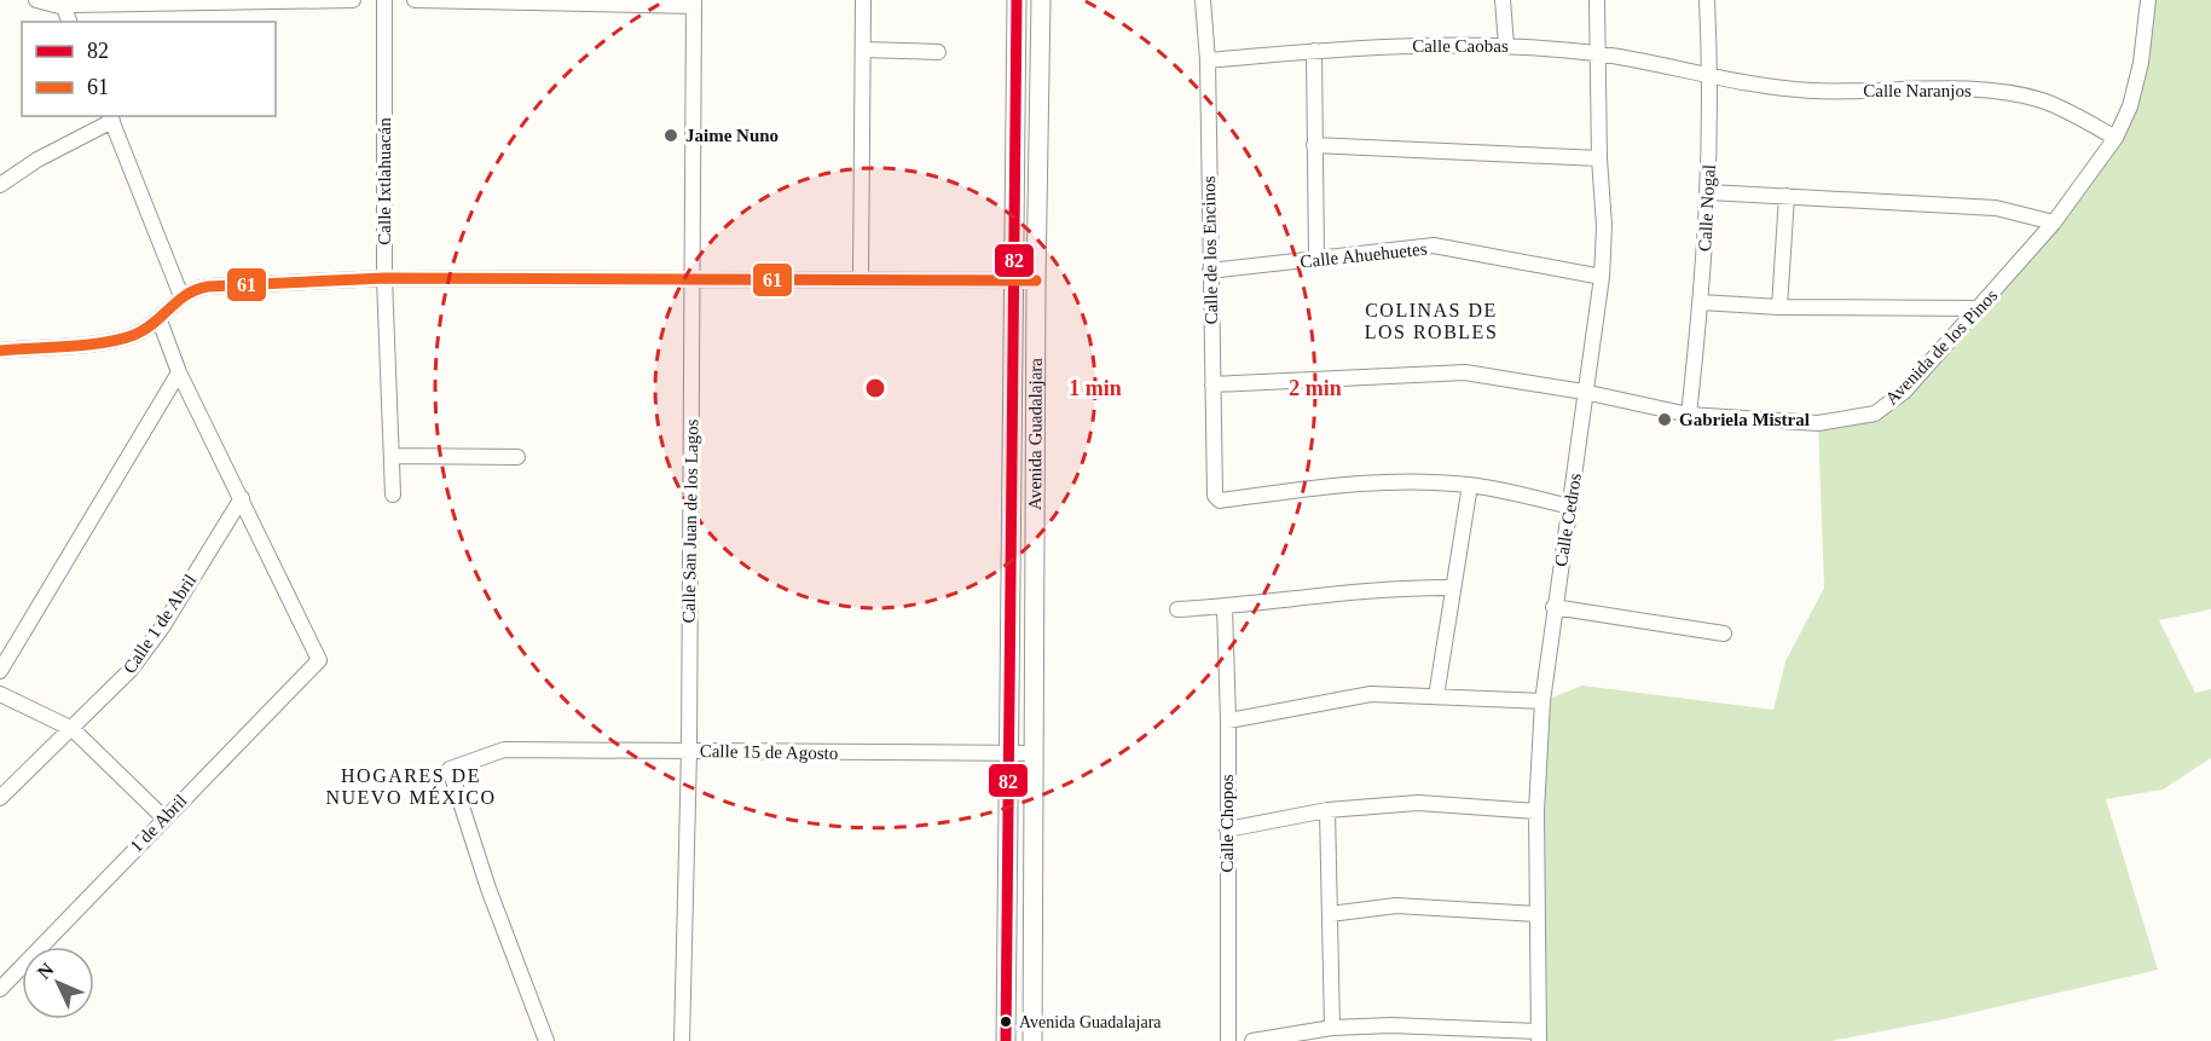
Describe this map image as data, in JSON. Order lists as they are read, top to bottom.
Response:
{
  "streets": {
    "street": [
      "Calle Caobas",
      "Calle Naranjos",
      "Calle Ixtlahuacán",
      "Calle Nogal",
      "Calle de los Encinos",
      "Calle Ahuehuetes",
      "Avenida de los Pinos",
      "Avenida Guadalajara",
      "Calle Cedros",
      "Calle San Juan de los Lagos",
      "Calle 1 de Abril",
      "Calle 15 de Agosto",
      "1 de Abril",
      "Calle Chopos"
    ]
  },
  "crossings": [
    ["Calle Caobas", "Calle Naranjos"],
    ["Calle Caobas", "Calle Nogal"],
    ["Calle Caobas", "Calle de los Encinos"],
    ["Calle Caobas", "Calle Cedros"],
    ["Calle Naranjos", "Calle Nogal"],
    ["Calle Naranjos", "Avenida de los Pinos"],
    ["Calle Nogal", "Avenida de los Pinos"],
    ["Calle de los Encinos", "Calle Ahuehuetes"],
    ["Calle de los Encinos", "Avenida de los Pinos"],
    ["Calle Ahuehuetes", "Calle Cedros"],
    ["Avenida de los Pinos", "Calle Cedros"],
    ["Avenida Guadalajara", "Calle 15 de Agosto"],
    ["Calle San Juan de los Lagos", "Calle 15 de Agosto"],
    ["Calle 1 de Abril", "1 de Abril"]
  ],
  "districts": ["COLINAS DE LOS ROBLES", "HOGARES DE NUEVO MÉXICO"],
  "places": ["Jaime Nuno", "Gabriela Mistral", "Avenida Guadalajara"],
  "lines": ["transit line 82", "transit line 61"],
  "legend": ["82", "61"],
  "north": "top left",
  "rings": ["1 min", "2 min"]
}
